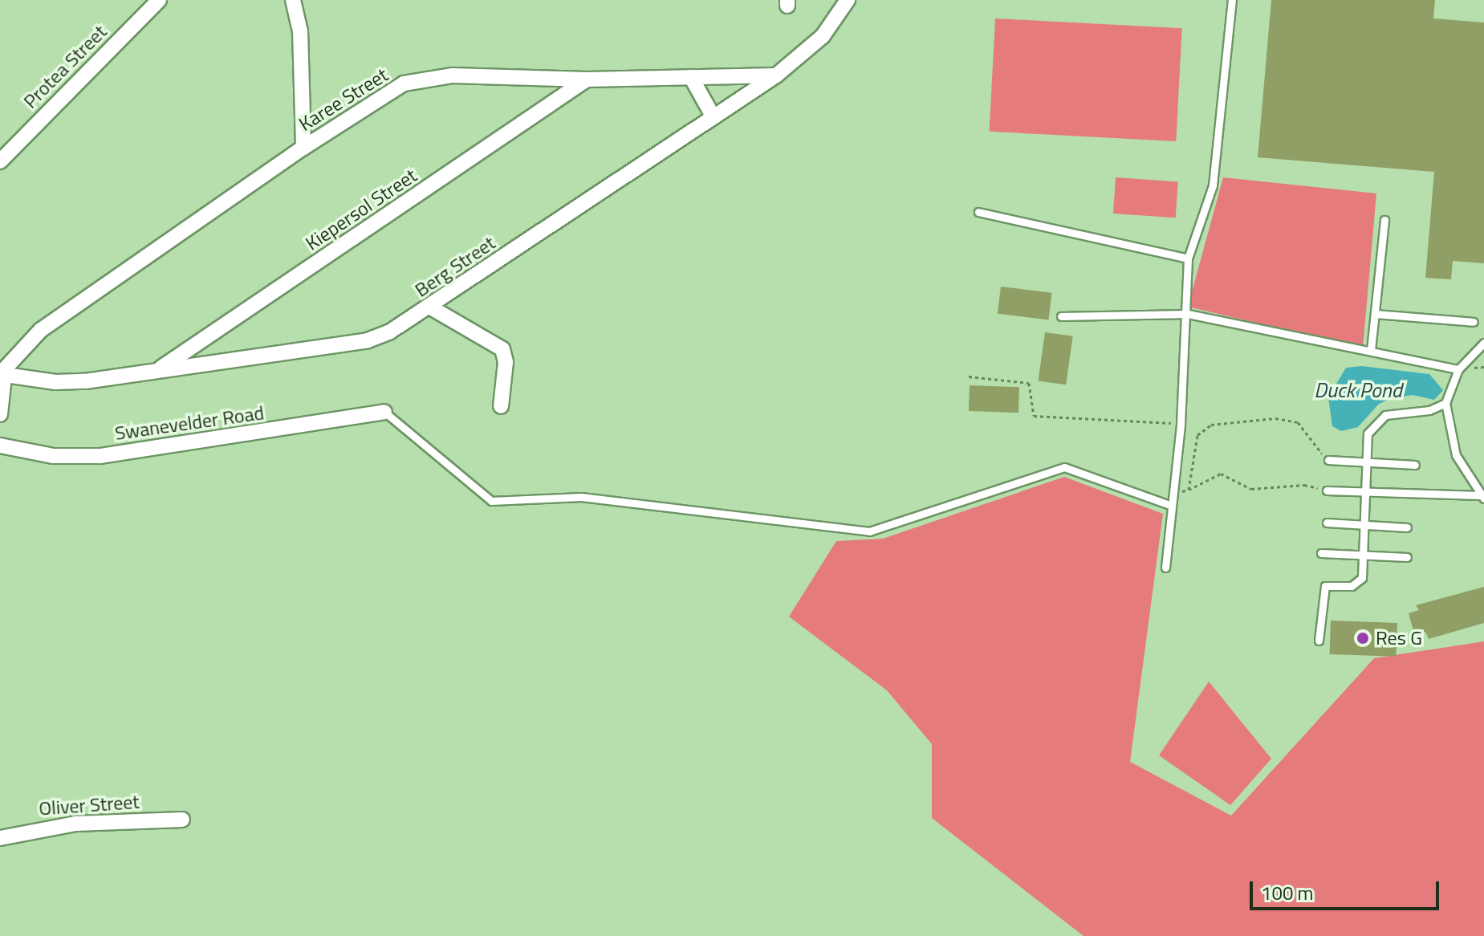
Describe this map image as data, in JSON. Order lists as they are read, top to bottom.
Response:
{
  "streets": {
    "street": [
      "Protea Street",
      "Karee Street",
      "Kiepersol Street",
      "Berg Street",
      "Swanevelder Road",
      "Oliver Street"
    ]
  },
  "crossings": [
    ["Karee Street", "Kiepersol Street"],
    ["Karee Street", "Berg Street"],
    ["Kiepersol Street", "Berg Street"]
  ],
  "water": ["Duck Pond"],
  "places": ["Res G"],
  "scale_bar": "100 m"
}
